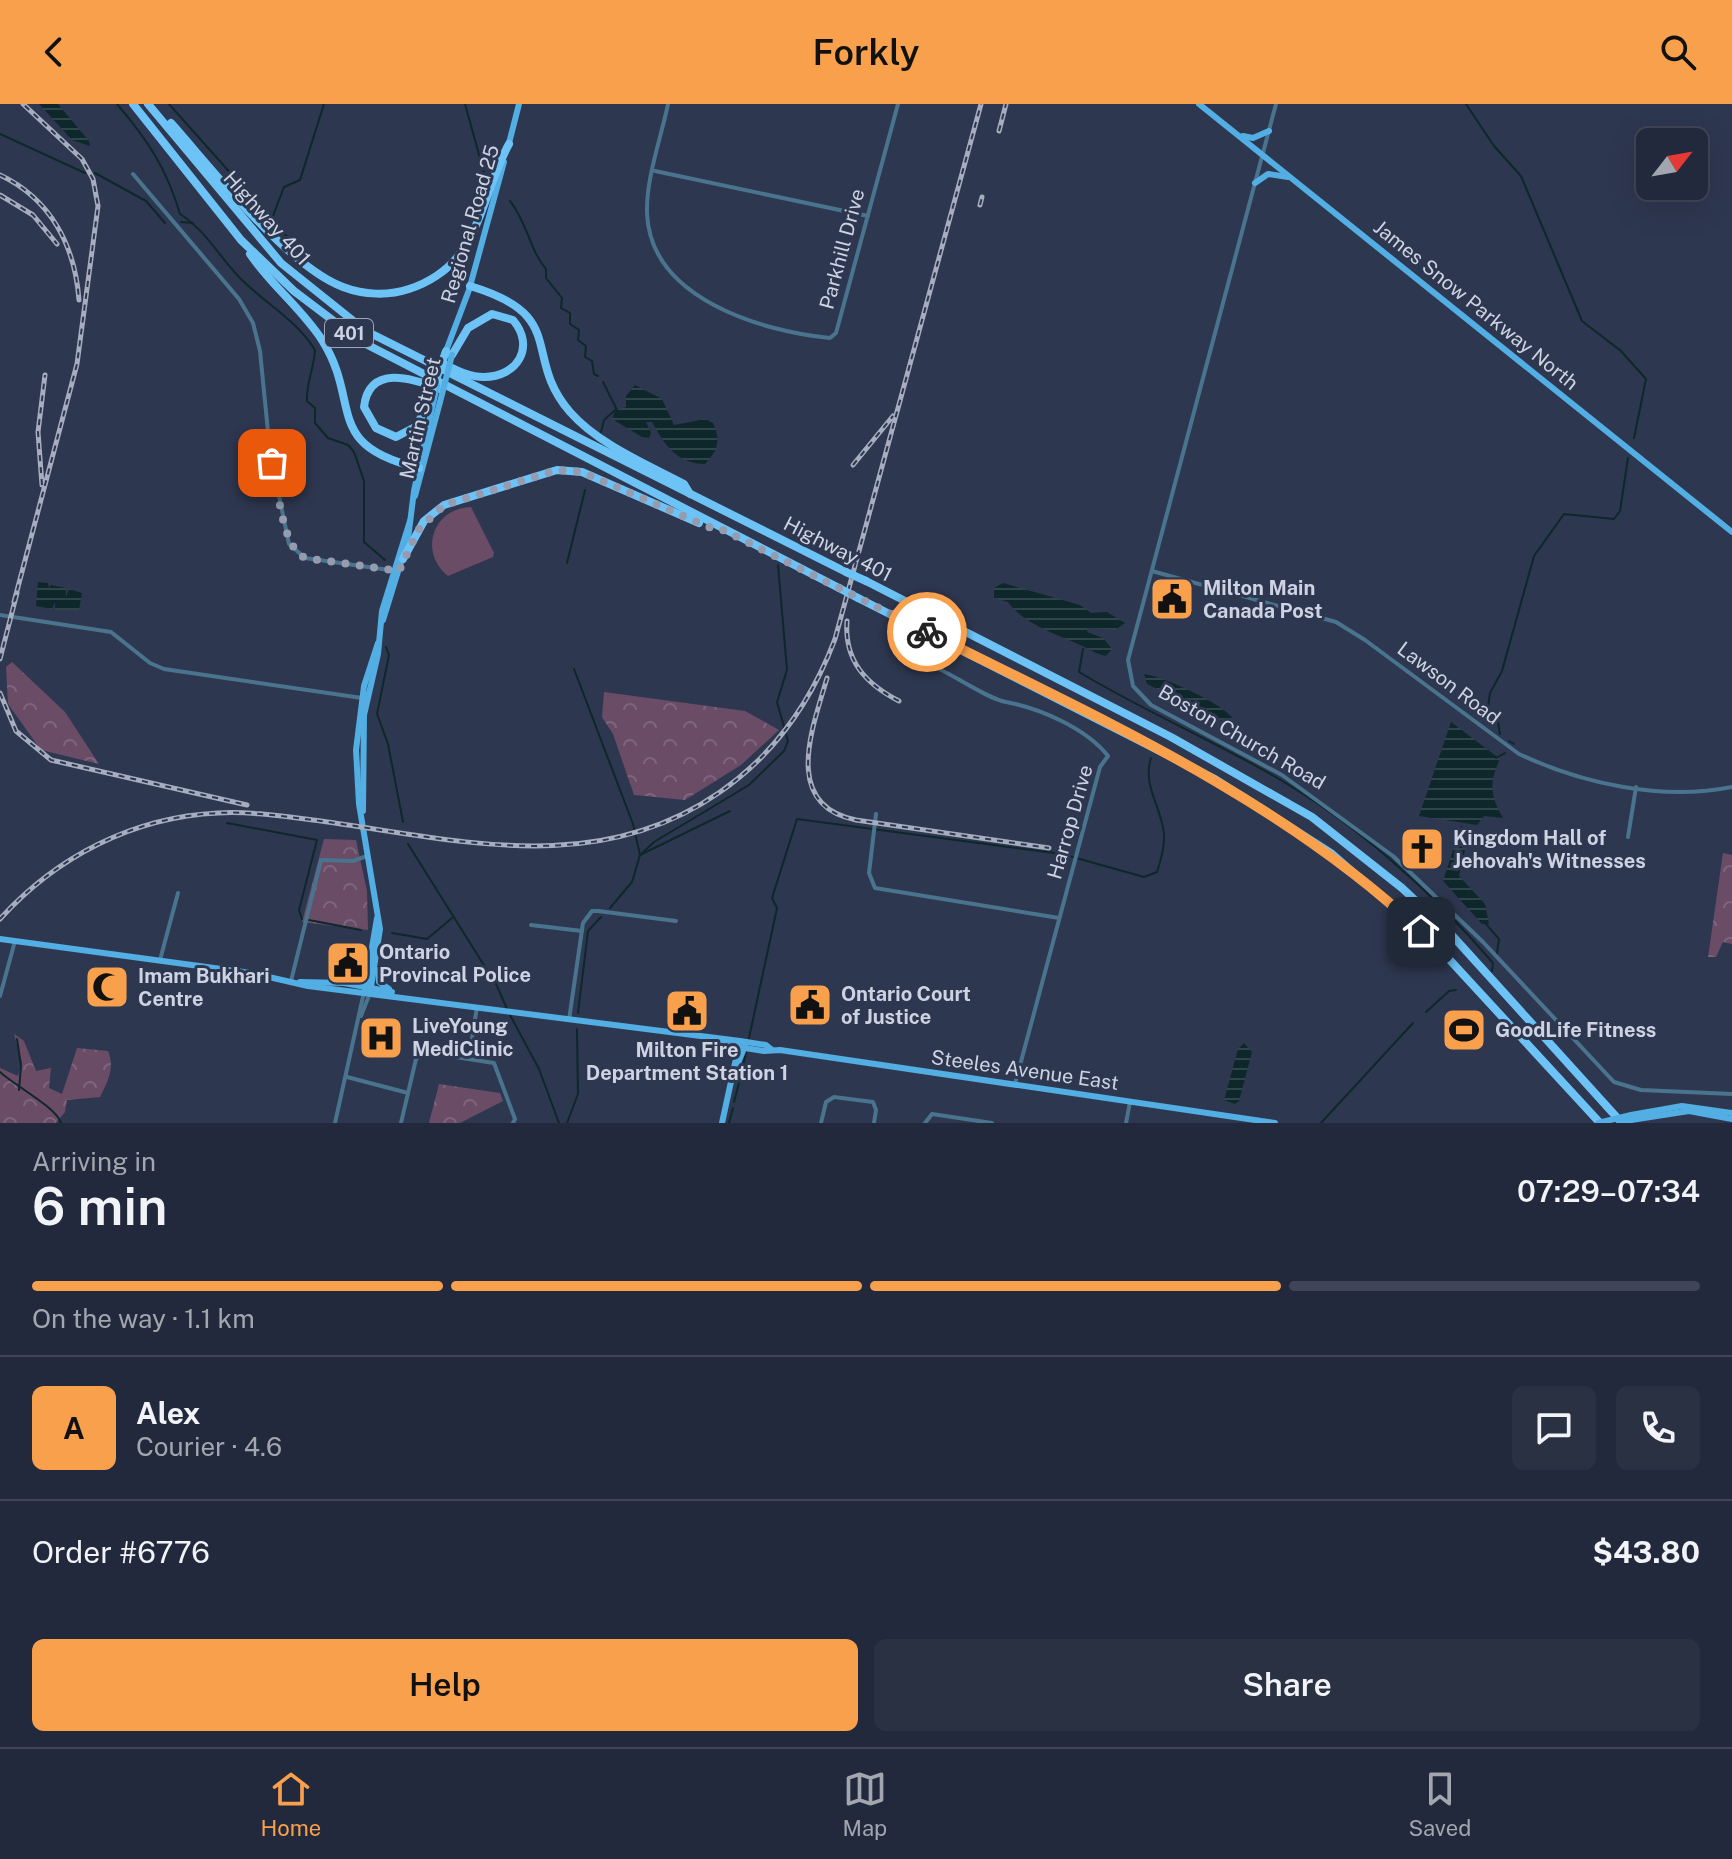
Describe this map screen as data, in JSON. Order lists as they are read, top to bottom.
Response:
{
  "streets": {
    "highway": ["Highway 401", "401"],
    "main road": [
      "Regional Road 25",
      "James Snow Parkway North",
      "Martin Street",
      "Steeles Avenue East"
    ],
    "street": [
      "Parkhill Drive",
      "Lawson Road",
      "Boston Church Road",
      "Harrop Drive"
    ]
  },
  "crossings": [
    ["James Snow Parkway North", "Boston Church Road"],
    ["Martin Street", "Steeles Avenue East"],
    ["Lawson Road", "Boston Church Road"],
    ["Harrop Drive", "Steeles Avenue East"]
  ],
  "places": {
    "public building": [
      "Milton Main Canada Post",
      "Ontario Provincal Police",
      "Ontario Court of Justice",
      "Milton Fire Department Station 1"
    ],
    "church": ["Kingdom Hall of Jehovah's Witnesses"],
    "mosque": ["Imam Bukhari Centre"],
    "sports": ["GoodLife Fitness"],
    "hospital": ["LiveYoung MediClinic"]
  },
  "north": "top right",
  "page": {
    "header": "Forkly",
    "heading": ["6 min", "Arriving in", "07:29–07:34"],
    "panel": [
      "Alex",
      "Courier · 4.6",
      "Order #6776",
      "$43.80"
    ],
    "bar": "On the way · 1.1 km",
    "round": "A",
    "buttons": ["Help", "Share"],
    "tabs": ["Home", "Map", "Saved"]
  }
}
